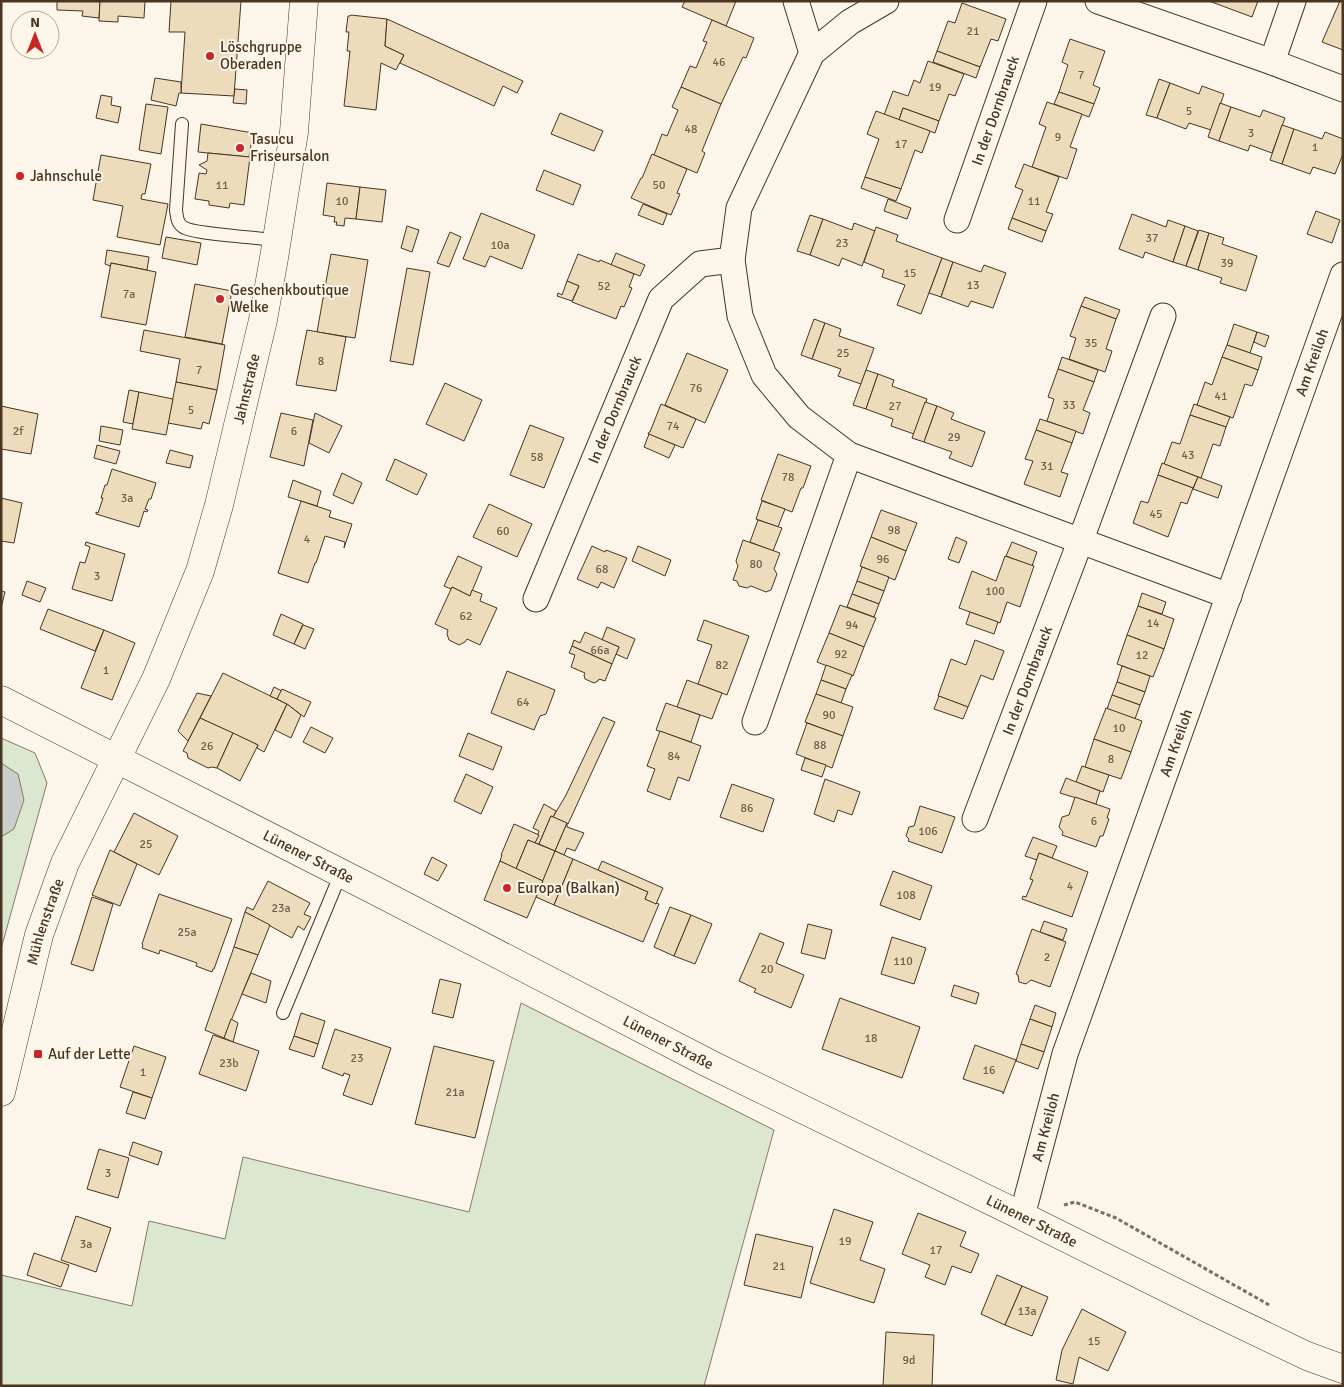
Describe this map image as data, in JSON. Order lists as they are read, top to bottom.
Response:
{
  "streets": {
    "main road": ["Jahnstraße", "Lünener Straße", "Mühlenstraße"],
    "street": ["In der Dornbrauck", "Am Kreiloh"]
  },
  "crossings": [
    ["Am Kreiloh", "Lünener Straße"],
    ["Jahnstraße", "Lünener Straße"],
    ["Jahnstraße", "Mühlenstraße"],
    ["Lünener Straße", "Mühlenstraße"]
  ],
  "places": {
    "other": [
      "Löschgruppe Oberaden",
      "Tasucu Friseursalon",
      "Jahnschule",
      "Geschenkboutique Welke",
      "Europa (Balkan)"
    ],
    "transit": ["Auf der Lette"]
  },
  "house_numbers": [
    "21",
    "46",
    "7",
    "19",
    "5",
    "48",
    "3",
    "9",
    "17",
    "1",
    "11",
    "50",
    "10",
    "11",
    "37",
    "23",
    "10a",
    "39",
    "15",
    "13",
    "52",
    "7a",
    "35",
    "25",
    "8",
    "7",
    "76",
    "41",
    "33",
    "27",
    "5",
    "74",
    "2f",
    "6",
    "29",
    "43",
    "58",
    "31",
    "78",
    "3a",
    "45",
    "98",
    "60",
    "4",
    "96",
    "80",
    "68",
    "3",
    "100",
    "62",
    "14",
    "94",
    "66a",
    "92",
    "12",
    "82",
    "1",
    "64",
    "90",
    "10",
    "88",
    "26",
    "84",
    "8",
    "86",
    "6",
    "106",
    "25",
    "4",
    "108",
    "23a",
    "25a",
    "2",
    "110",
    "20",
    "18",
    "23",
    "23b",
    "16",
    "1",
    "21a",
    "3",
    "19",
    "3a",
    "17",
    "21",
    "13a",
    "15",
    "9d"
  ],
  "north": "top"
}
